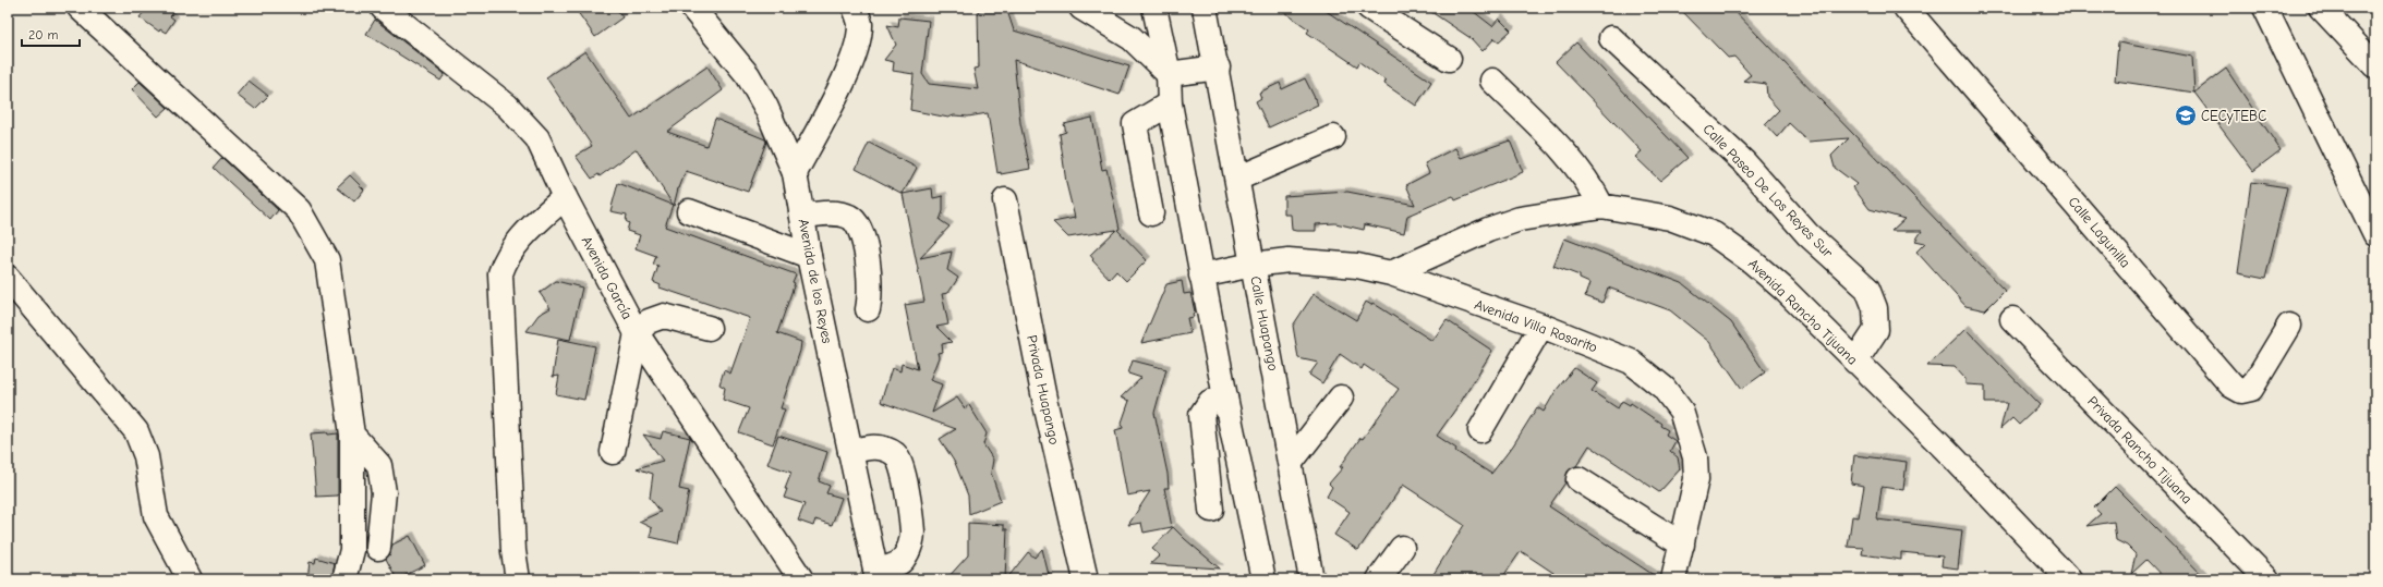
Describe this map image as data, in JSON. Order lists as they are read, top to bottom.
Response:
{
  "streets": {
    "street": [
      "Calle Paseo De Los Reyes Sur",
      "Calle Lagunilla",
      "Avenida García",
      "Avenida de los Reyes",
      "Avenida Rancho Tijuana",
      "Calle Huapango",
      "Avenida Villa Rosarito",
      "Privada Huapango",
      "Privada Rancho Tijuana"
    ]
  },
  "crossings": [
    ["Calle Paseo De Los Reyes Sur", "Avenida Rancho Tijuana"],
    ["Avenida Rancho Tijuana", "Avenida Villa Rosarito"],
    ["Calle Huapango", "Avenida Villa Rosarito"]
  ],
  "places": {
    "school or university": ["CECyTEBC"]
  },
  "scale_bar": "20 m"
}
